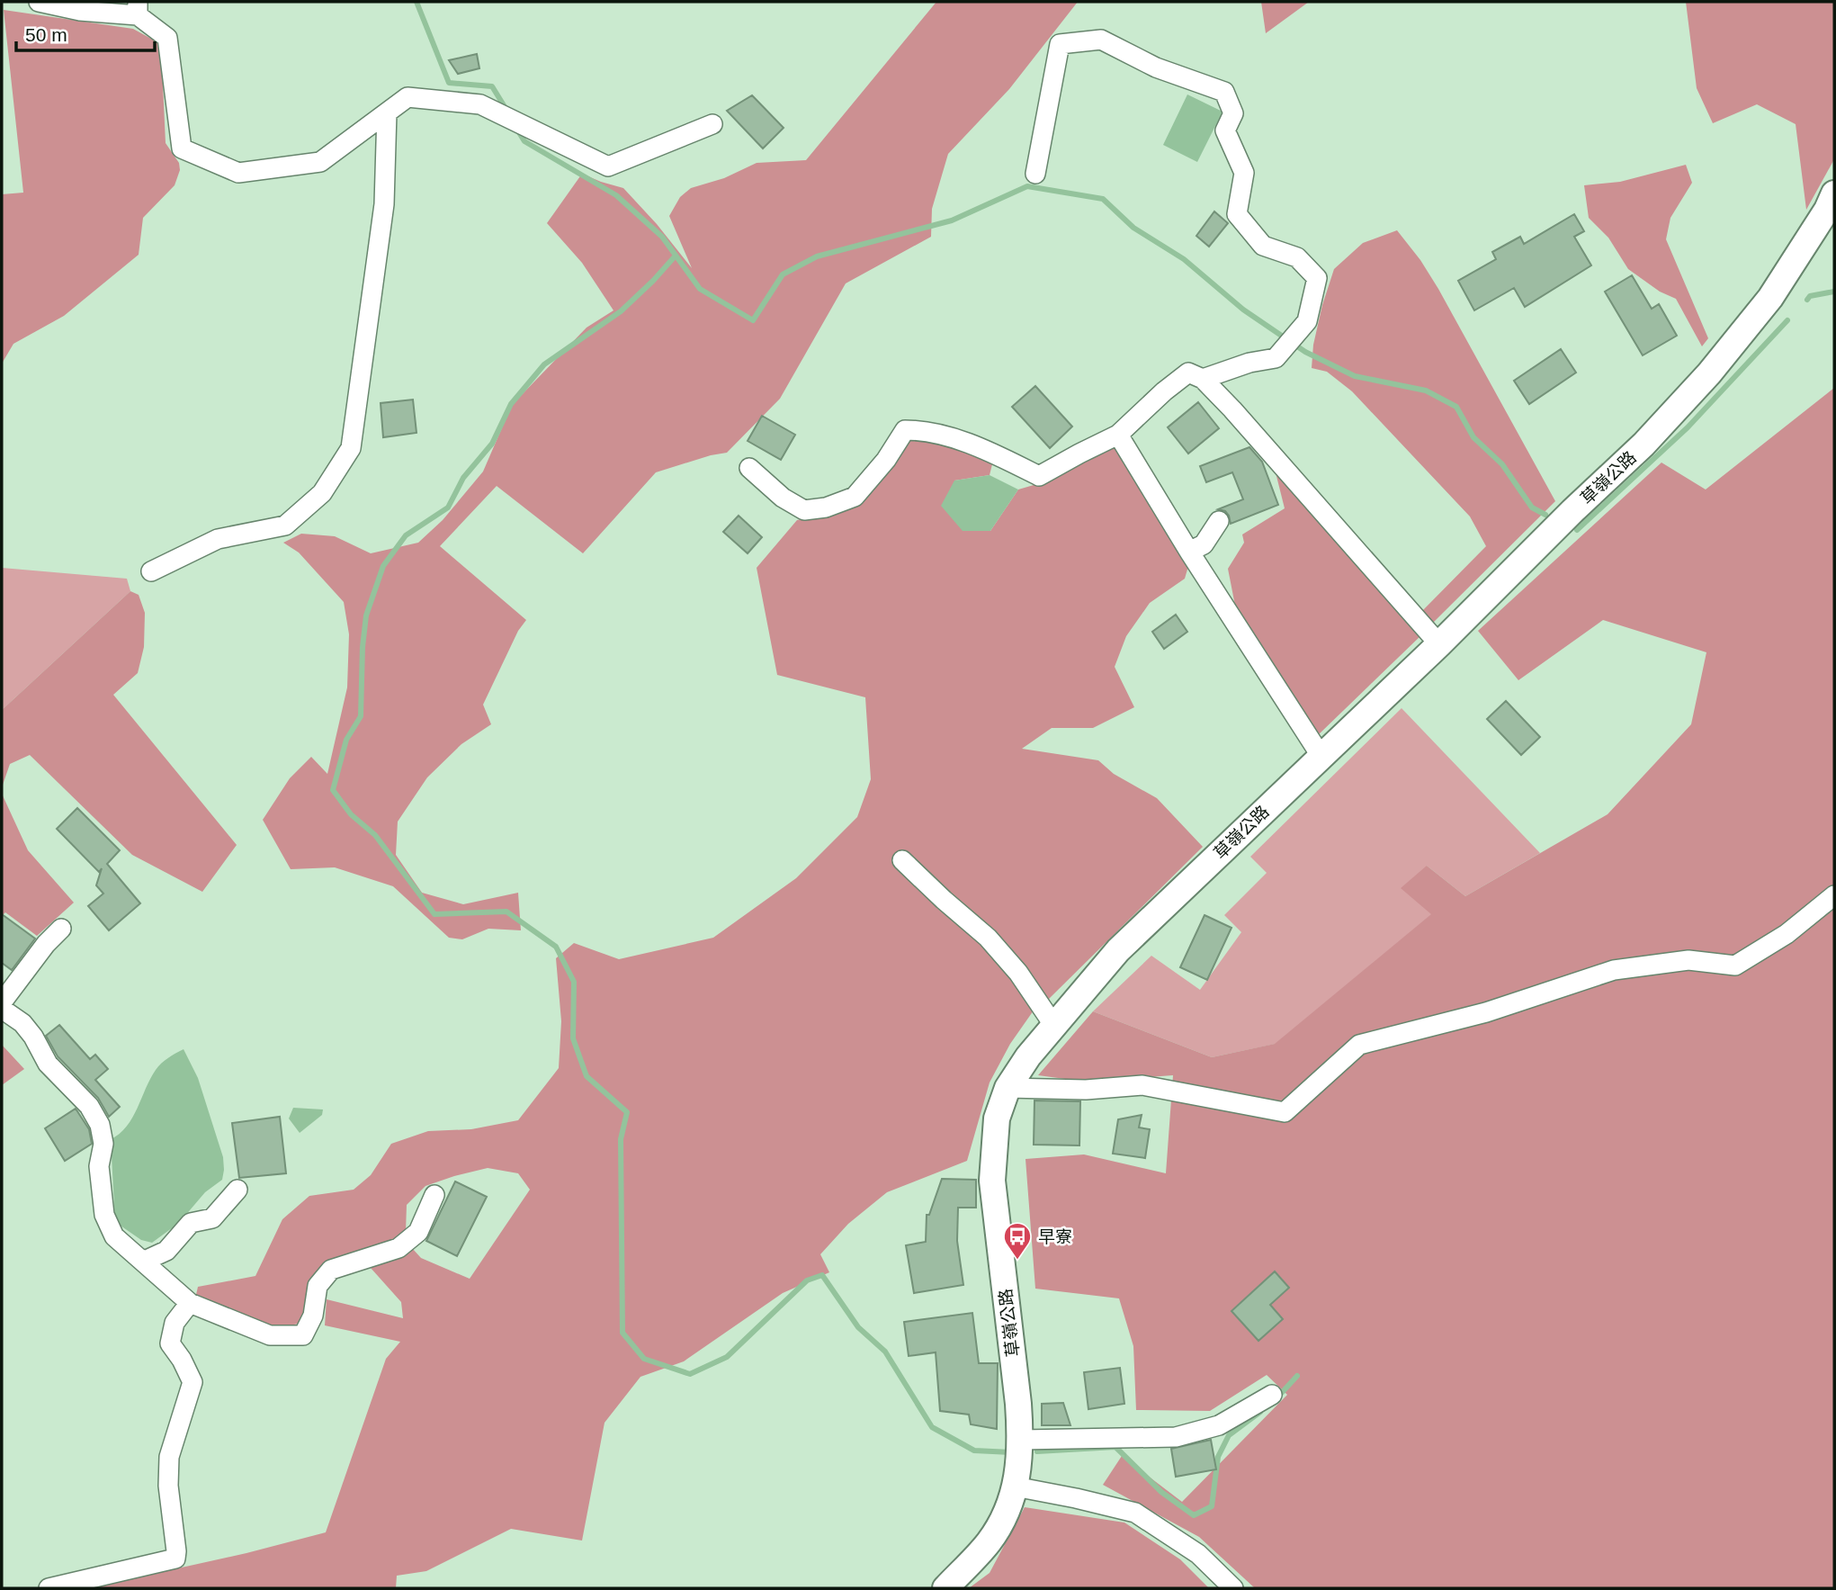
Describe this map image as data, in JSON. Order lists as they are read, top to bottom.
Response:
{
  "streets": {
    "main road": ["草嶺公路"]
  },
  "places": {
    "bus stop": ["早寮"]
  },
  "scale_bar": "50 m"
}
